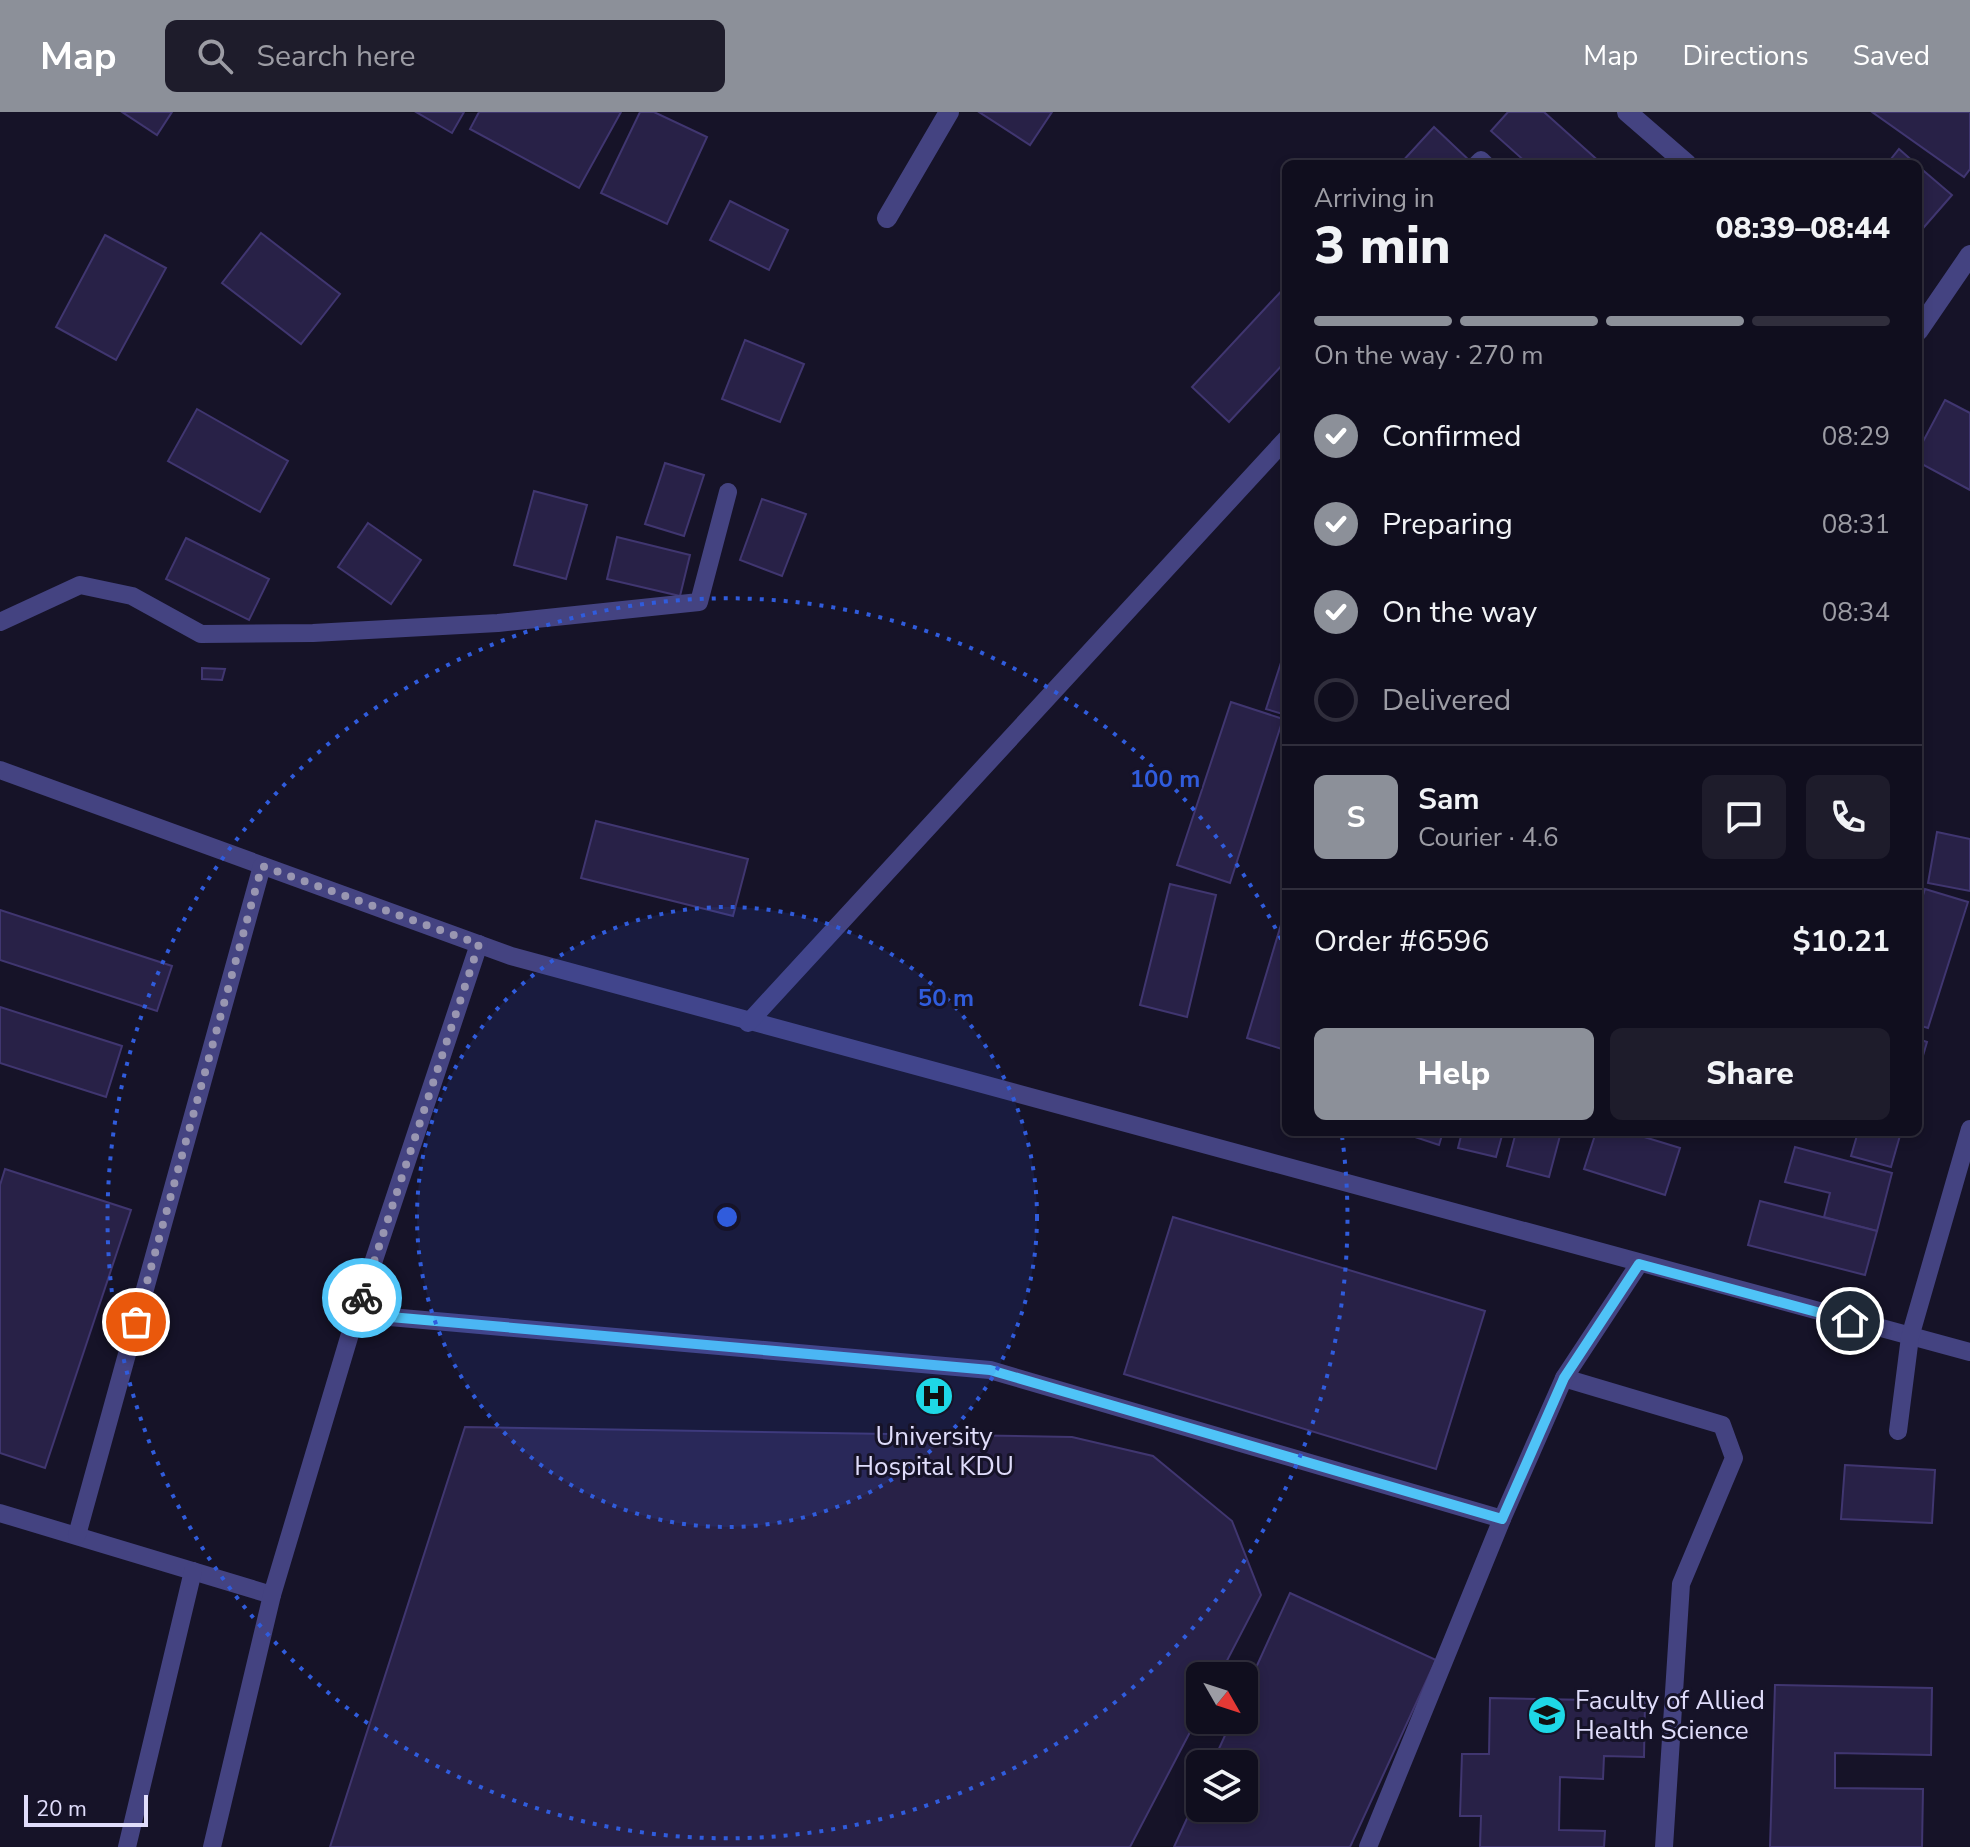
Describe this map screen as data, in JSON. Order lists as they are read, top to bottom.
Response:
{
  "places": {
    "hospital": ["University Hospital KDU"],
    "school or university": ["Faculty of Allied Health Science"]
  },
  "scale_bar": "20 m",
  "north": "bottom right",
  "page": {
    "header": "Map",
    "search": "Search here",
    "nav": ["Map", "Directions", "Saved"],
    "heading": ["3 min", "Arriving in", "08:39–08:44"],
    "panel": [
      "Sam",
      "Courier · 4.6",
      "Order #6596",
      "$10.21"
    ],
    "bar": "On the way · 270 m",
    "list": [
      ["Confirmed", "08:29"],
      ["Preparing", "08:31"],
      ["On the way", "08:34"],
      "Delivered"
    ],
    "round": "S",
    "buttons": ["Help", "Share"],
    "scale": "20 m"
  },
  "rings": ["100 m", "50 m"]
}
